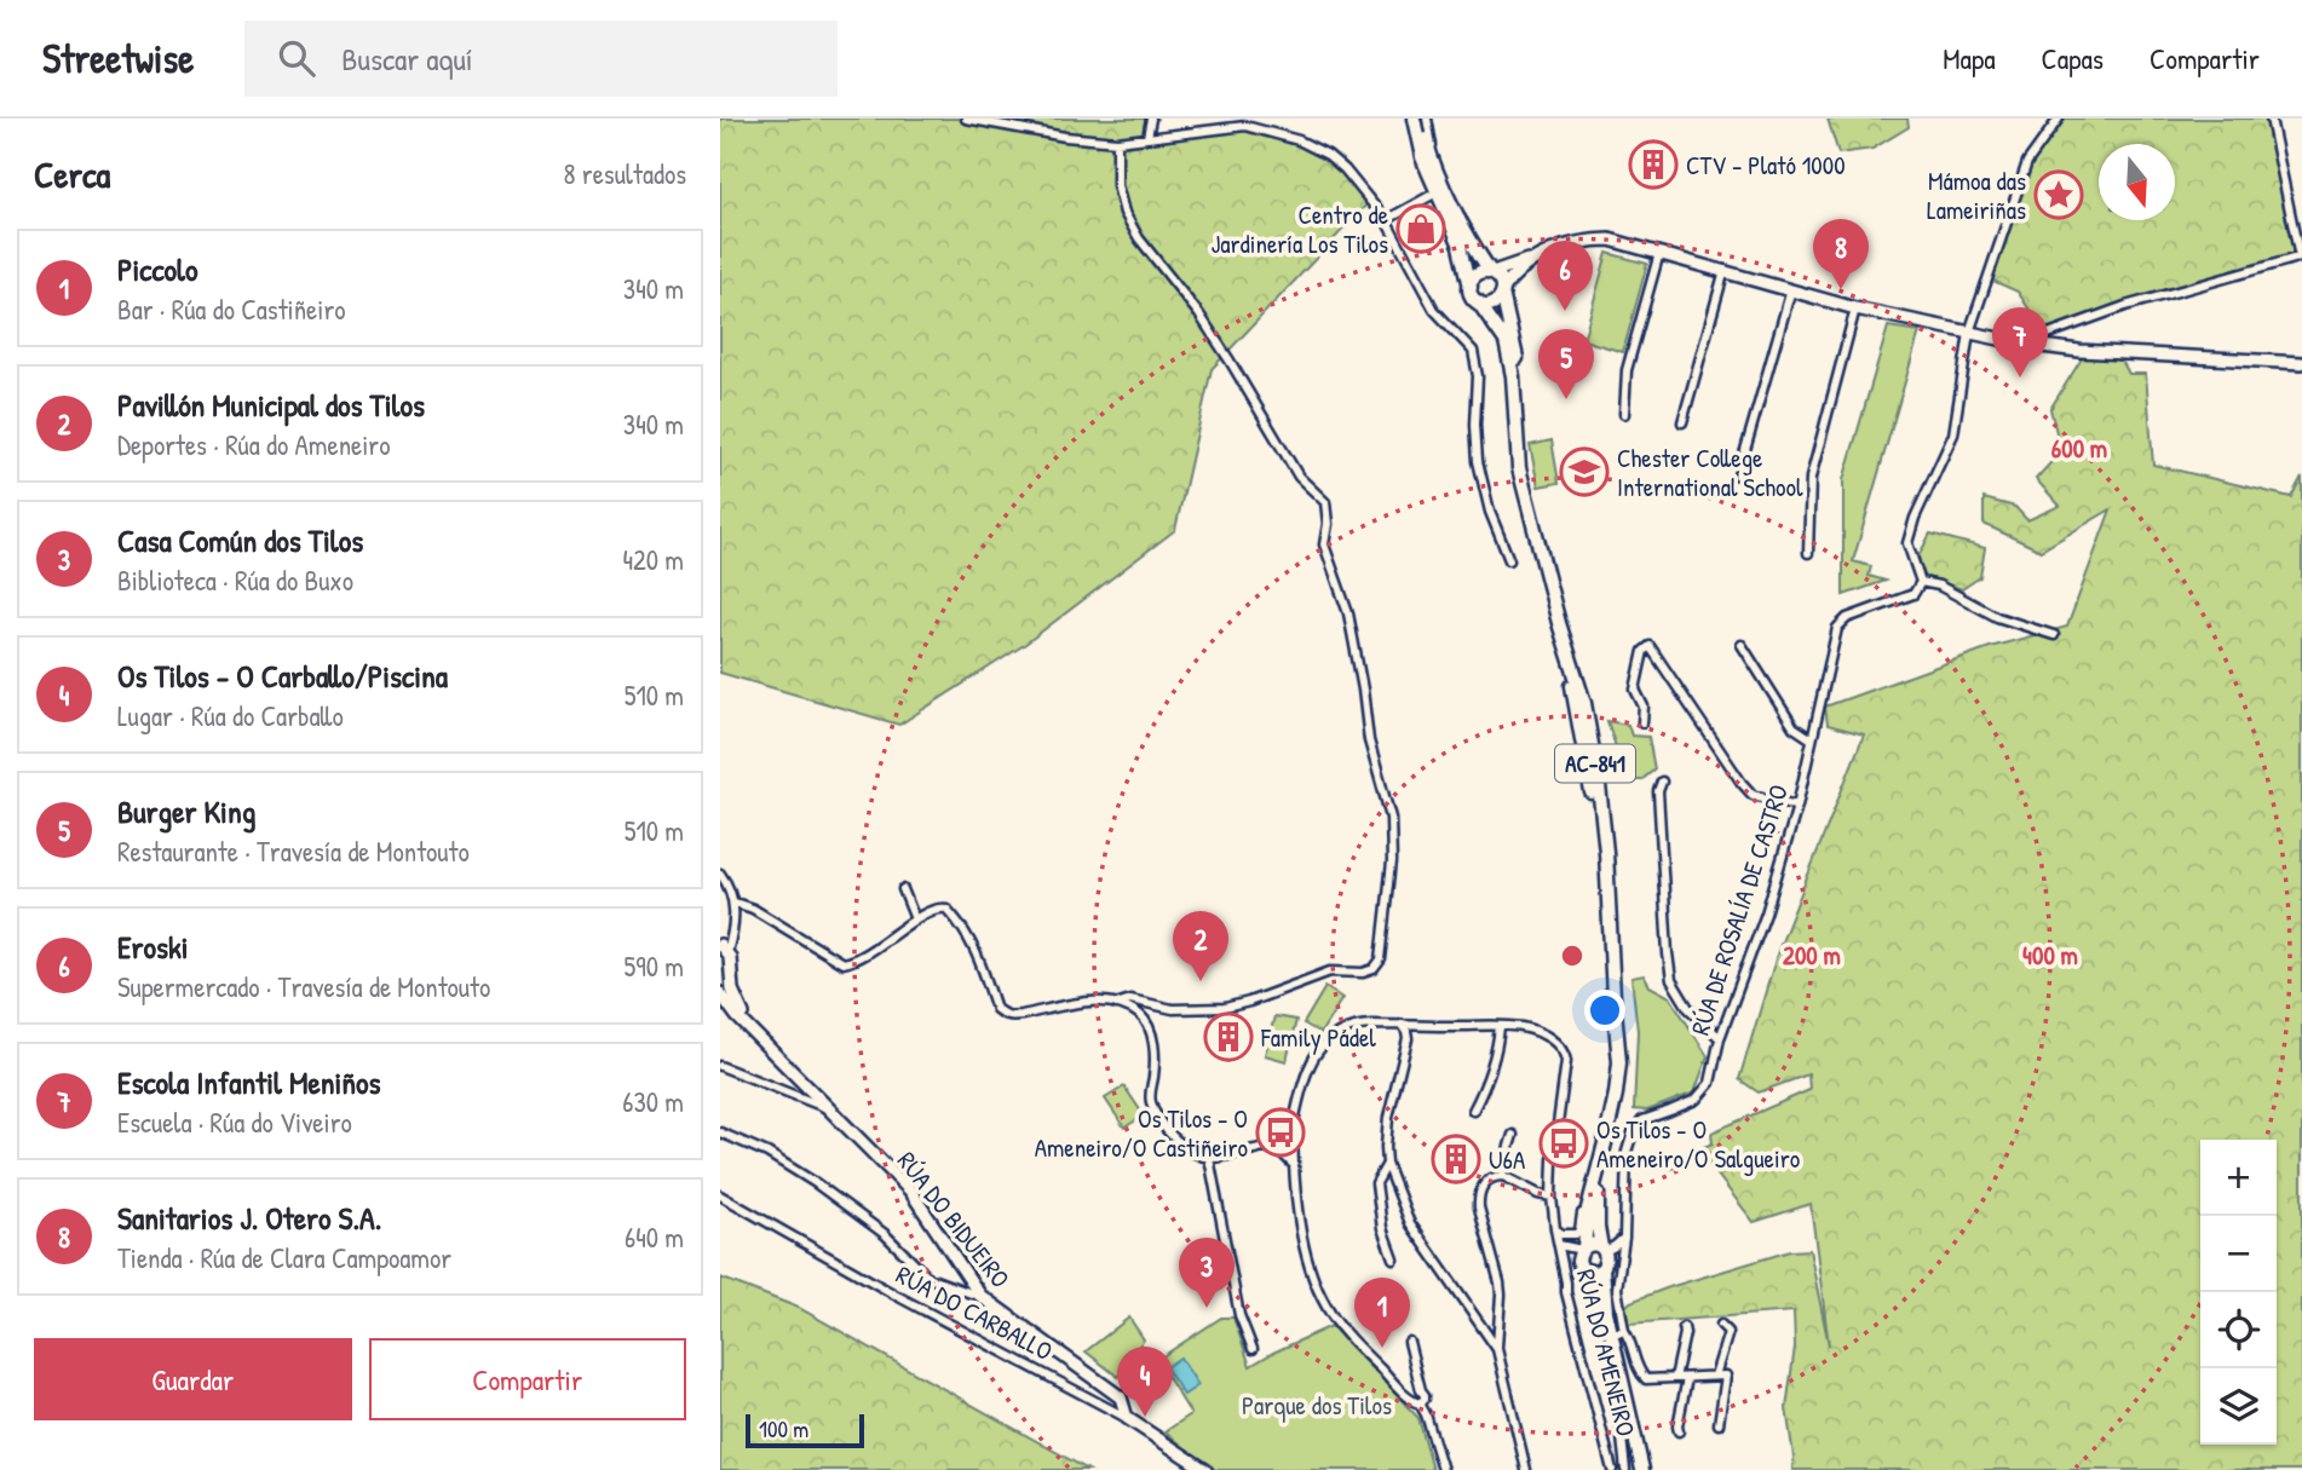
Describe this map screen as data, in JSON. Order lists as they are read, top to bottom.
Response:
{
  "streets": {
    "main road": ["AC-841"],
    "street": [
      "RÚA DE ROSALÍA DE CASTRO",
      "RÚA DO BIDUEIRO",
      "RÚA DO CARBALLO",
      "RÚA DO AMENEIRO"
    ]
  },
  "crossings": [
    ["AC-841", "RÚA DO AMENEIRO"],
    ["RÚA DO BIDUEIRO", "RÚA DO CARBALLO"]
  ],
  "parks": ["Parque dos Tilos"],
  "places": {
    "building": ["CTV - Plató 1000", "Family Pádel", "U6A"],
    "place": ["Mámoa das Lameiriñas"],
    "shop": ["Centro de Jardinería Los Tilos"],
    "school or university": ["Chester College International School"],
    "bus stop": ["Os Tilos - O Ameneiro/O Castiñeiro", "Os Tilos - O Ameneiro/O Salgueiro"]
  },
  "scale_bar": "100 m",
  "north": "bottom",
  "page": {
    "header": "Streetwise",
    "search": "Buscar aquí",
    "nav": ["Mapa", "Capas", "Compartir"],
    "heading": ["Cerca", "8 resultados"],
    "pins": [
      "8",
      "6",
      "7",
      "5",
      "2",
      "3",
      "1",
      "4"
    ],
    "list": [
      {
        "mark": "1",
        "name": "Piccolo",
        "note": "Bar · Rúa do Castiñeiro",
        "value": "340 m"
      },
      {
        "mark": "2",
        "name": "Pavillón Municipal dos Tilos",
        "note": "Deportes · Rúa do Ameneiro",
        "value": "340 m"
      },
      {
        "mark": "3",
        "name": "Casa Común dos Tilos",
        "note": "Biblioteca · Rúa do Buxo",
        "value": "420 m"
      },
      {
        "mark": "4",
        "name": "Os Tilos - O Carballo/Piscina",
        "note": "Lugar · Rúa do Carballo",
        "value": "510 m"
      },
      {
        "mark": "5",
        "name": "Burger King",
        "note": "Restaurante · Travesía de Montouto",
        "value": "510 m"
      },
      {
        "mark": "6",
        "name": "Eroski",
        "note": "Supermercado · Travesía de Montouto",
        "value": "590 m"
      },
      {
        "mark": "7",
        "name": "Escola Infantil Meniños",
        "note": "Escuela · Rúa do Viveiro",
        "value": "630 m"
      },
      {
        "mark": "8",
        "name": "Sanitarios J. Otero S.A.",
        "note": "Tienda · Rúa de Clara Campoamor",
        "value": "640 m"
      }
    ],
    "map_buttons": ["+", "−"],
    "buttons": ["Guardar", "Compartir"],
    "scale": "100 m"
  },
  "rings": ["600 m", "200 m", "400 m"]
}
